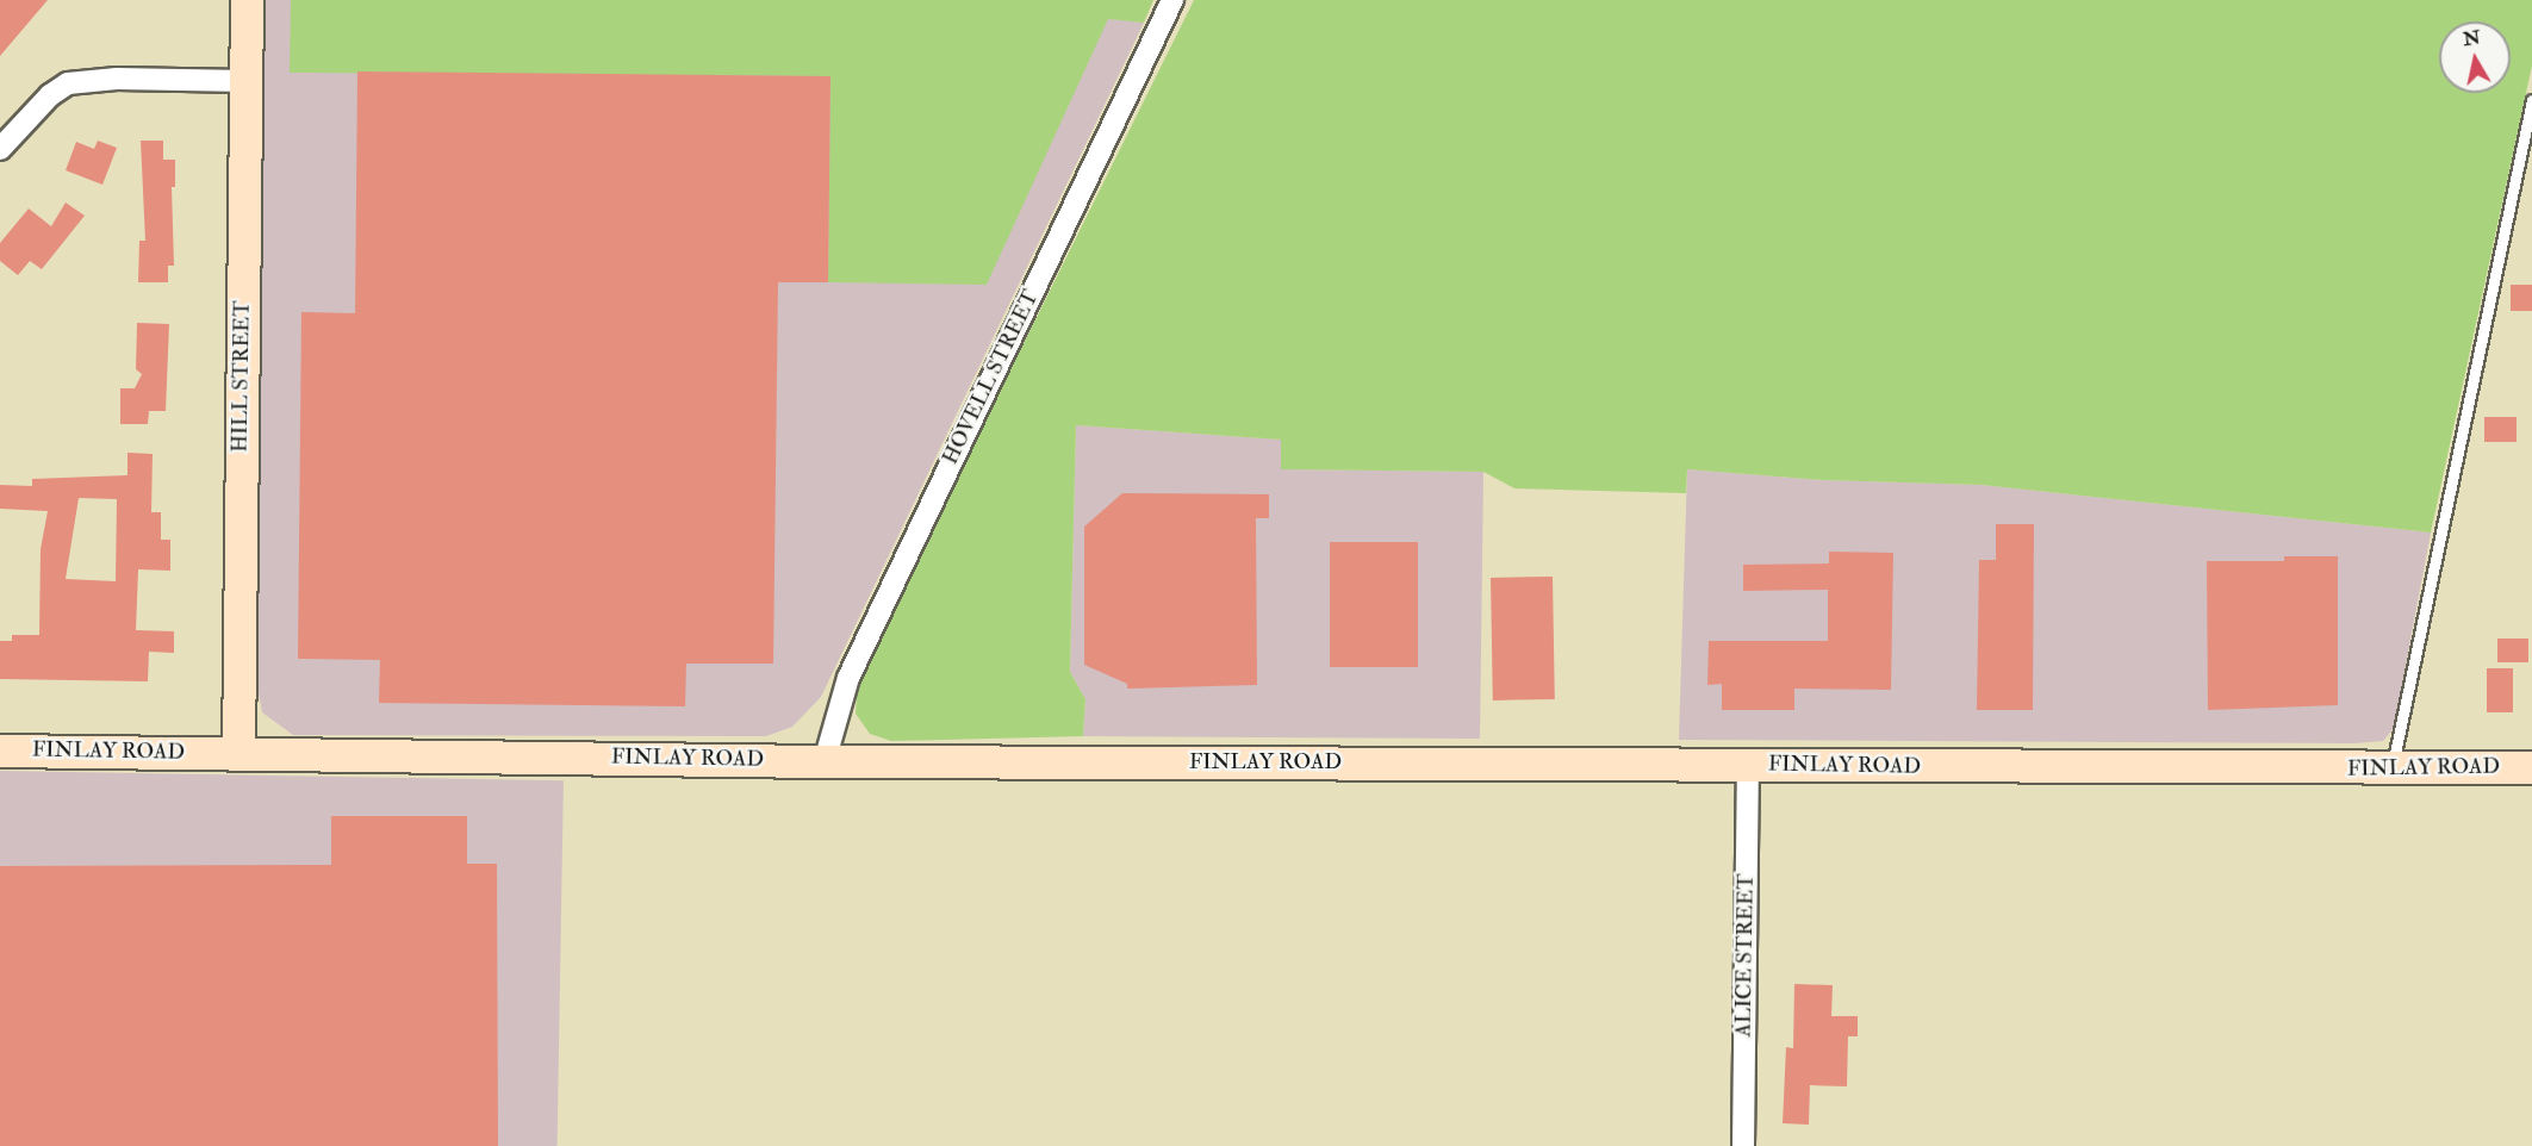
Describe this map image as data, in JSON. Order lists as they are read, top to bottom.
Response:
{
  "streets": {
    "street": [
      "HILL STREET",
      "HOVELL STREET",
      "FINLAY ROAD",
      "ALICE STREET"
    ]
  },
  "crossings": [
    ["HILL STREET", "FINLAY ROAD"],
    ["HOVELL STREET", "FINLAY ROAD"],
    ["FINLAY ROAD", "ALICE STREET"]
  ],
  "north": "top"
}
